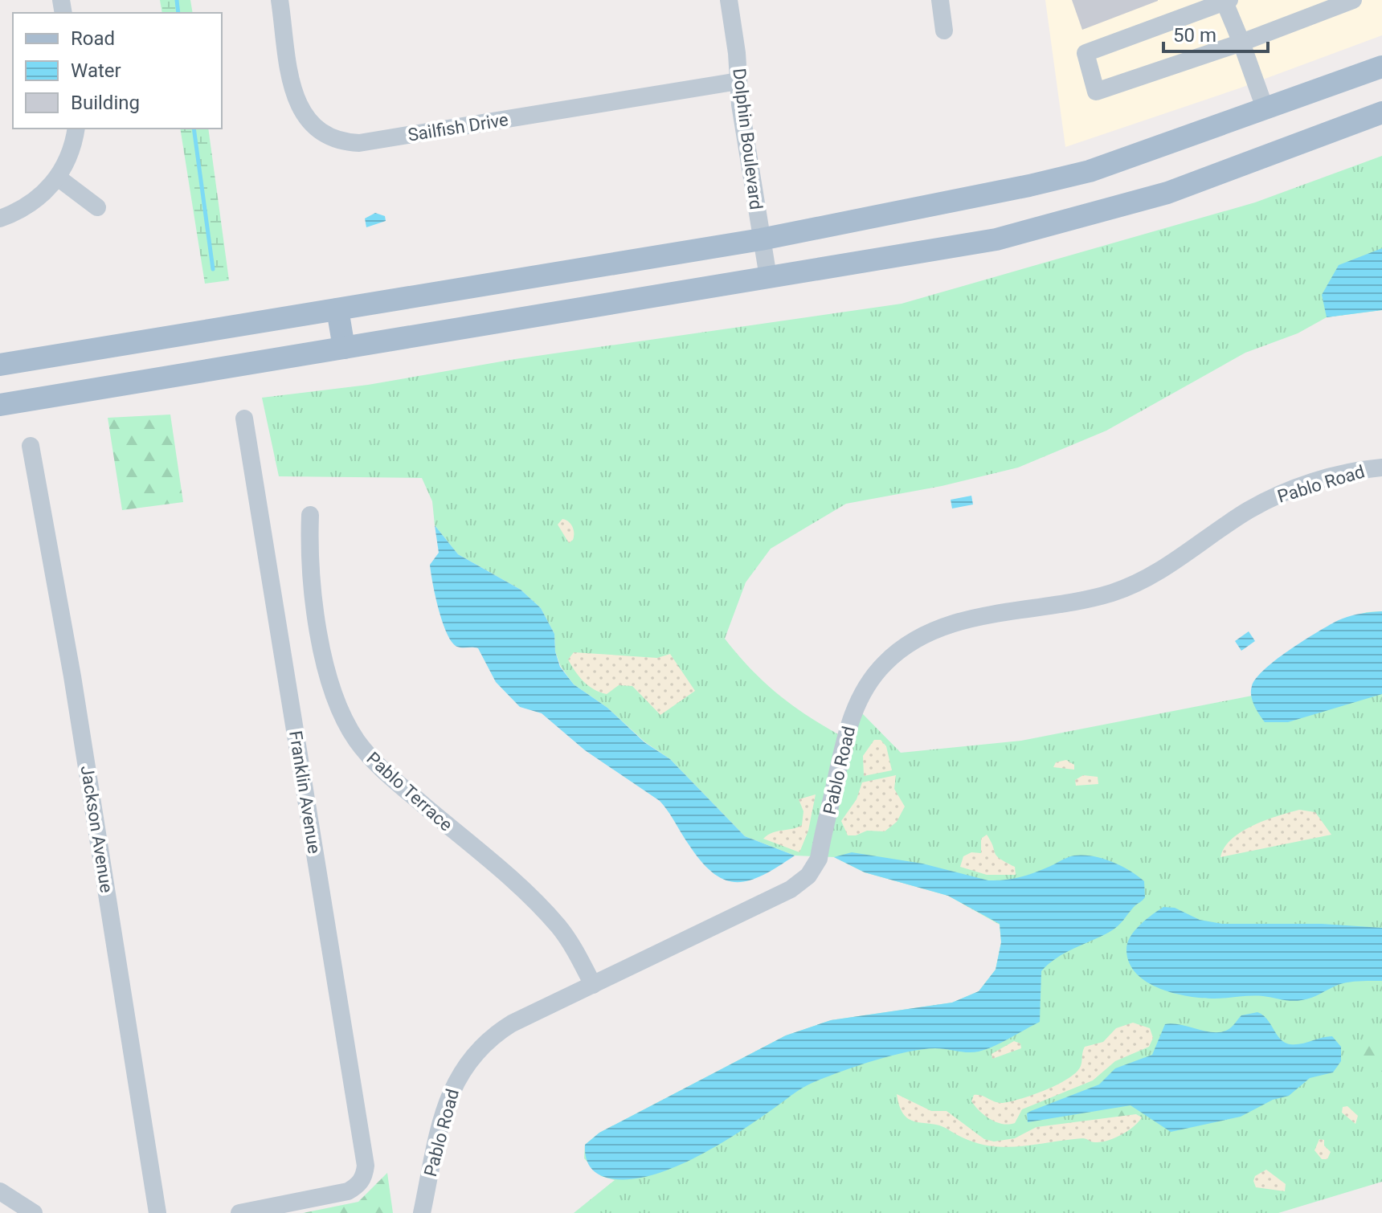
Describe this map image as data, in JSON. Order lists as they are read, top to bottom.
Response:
{
  "streets": {
    "street": [
      "Sailfish Drive",
      "Dolphin Boulevard",
      "Pablo Road",
      "Pablo Terrace",
      "Franklin Avenue",
      "Jackson Avenue"
    ]
  },
  "crossings": [
    ["Sailfish Drive", "Dolphin Boulevard"],
    ["Pablo Road", "Pablo Terrace"]
  ],
  "legend": ["Road", "Water", "Building"],
  "scale_bar": "50 m"
}
